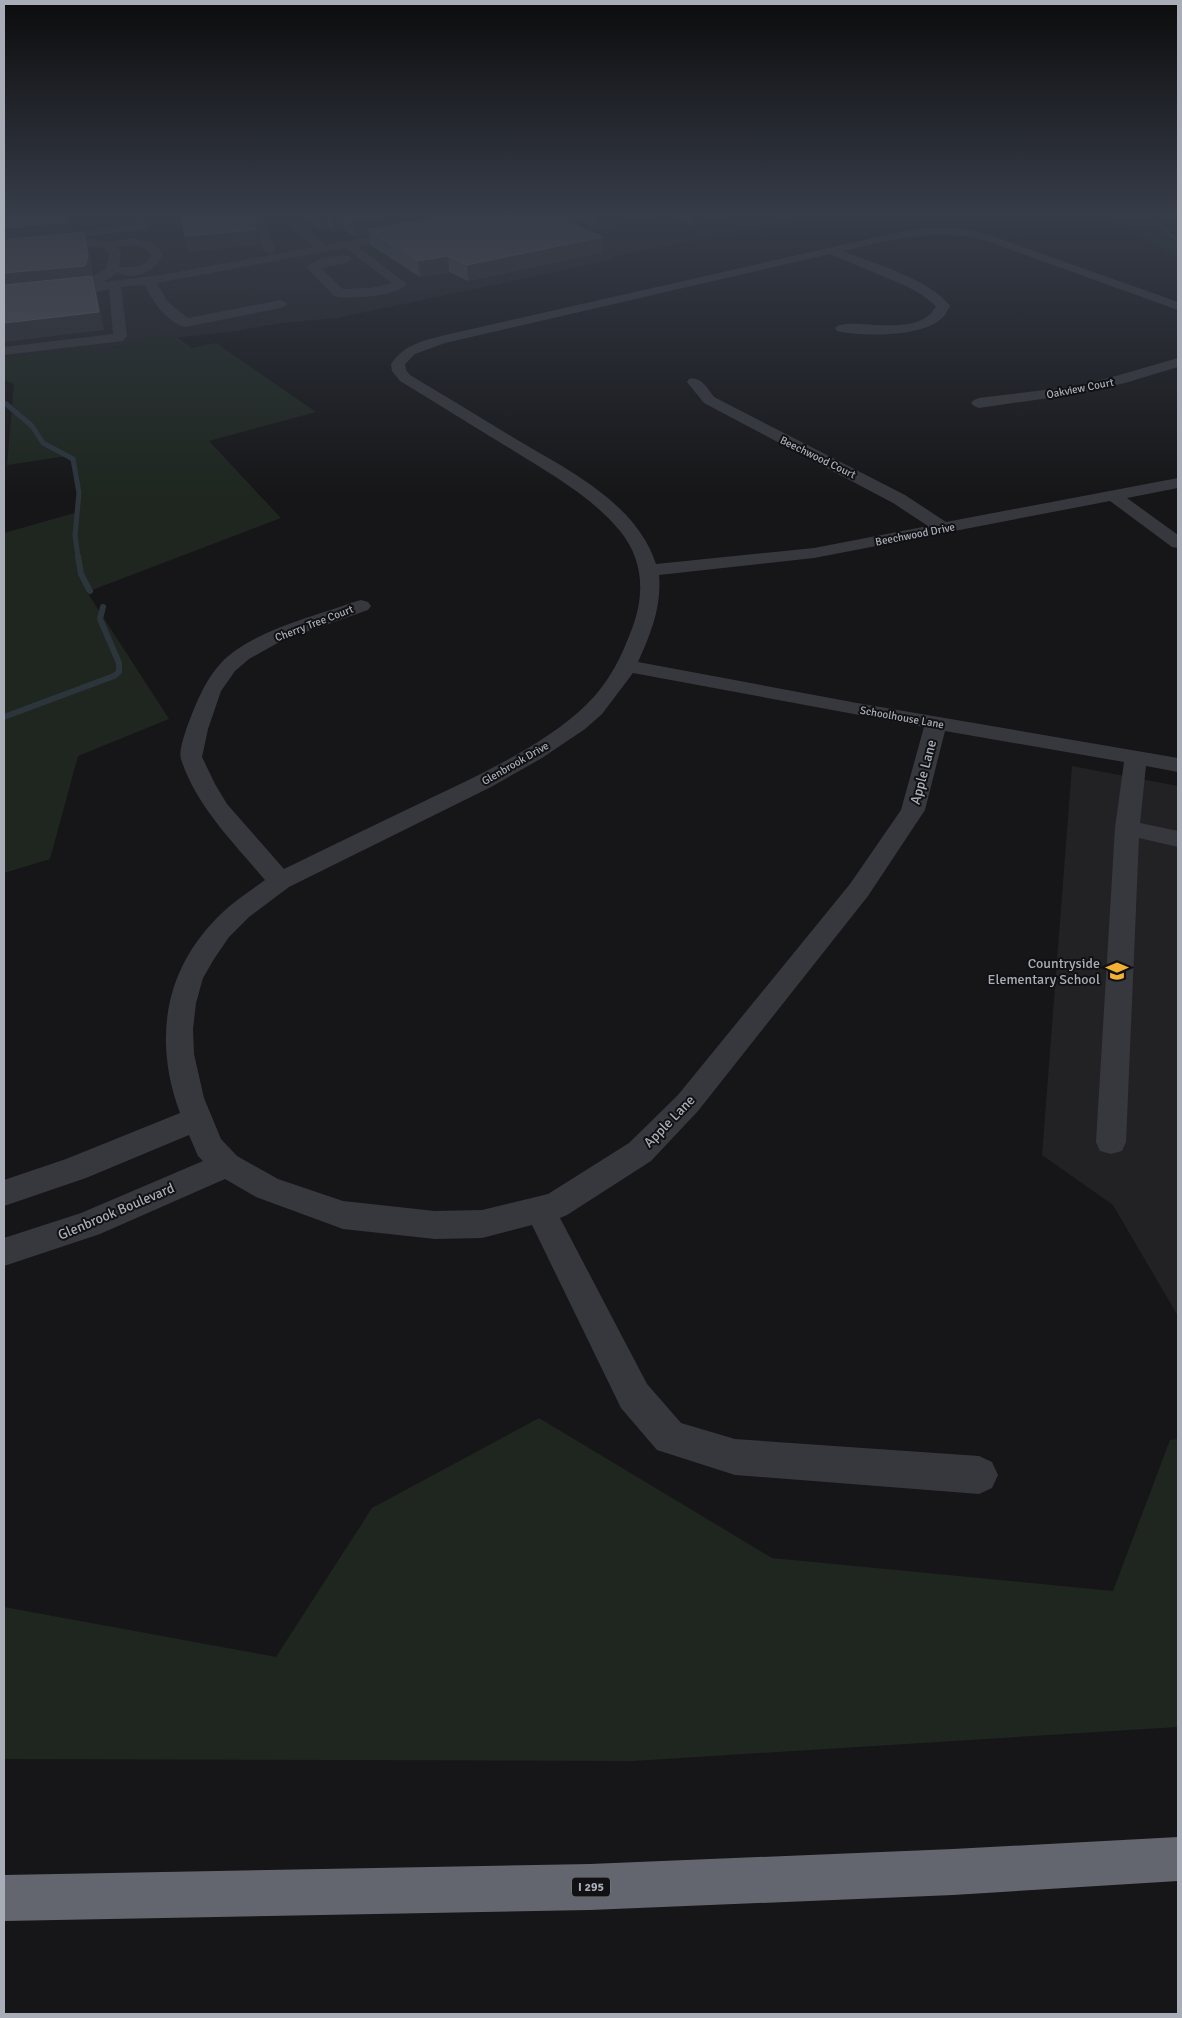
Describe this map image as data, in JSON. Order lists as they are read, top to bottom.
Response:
{
  "streets": {
    "highway": ["I 295"],
    "street": [
      "Oakview Court",
      "Beechwood Court",
      "Beechwood Drive",
      "Cherry Tree Court",
      "Schoolhouse Lane",
      "Glenbrook Drive",
      "Apple Lane",
      "Glenbrook Boulevard"
    ]
  },
  "crossings": [
    ["Beechwood Court", "Beechwood Drive"],
    ["Beechwood Drive", "Glenbrook Drive"],
    ["Cherry Tree Court", "Glenbrook Drive"],
    ["Schoolhouse Lane", "Glenbrook Drive"],
    ["Schoolhouse Lane", "Apple Lane"],
    ["Glenbrook Drive", "Apple Lane"],
    ["Glenbrook Drive", "Glenbrook Boulevard"],
    ["Apple Lane", "Glenbrook Boulevard"]
  ],
  "places": {
    "school or university": ["Countryside Elementary School"]
  }
}
